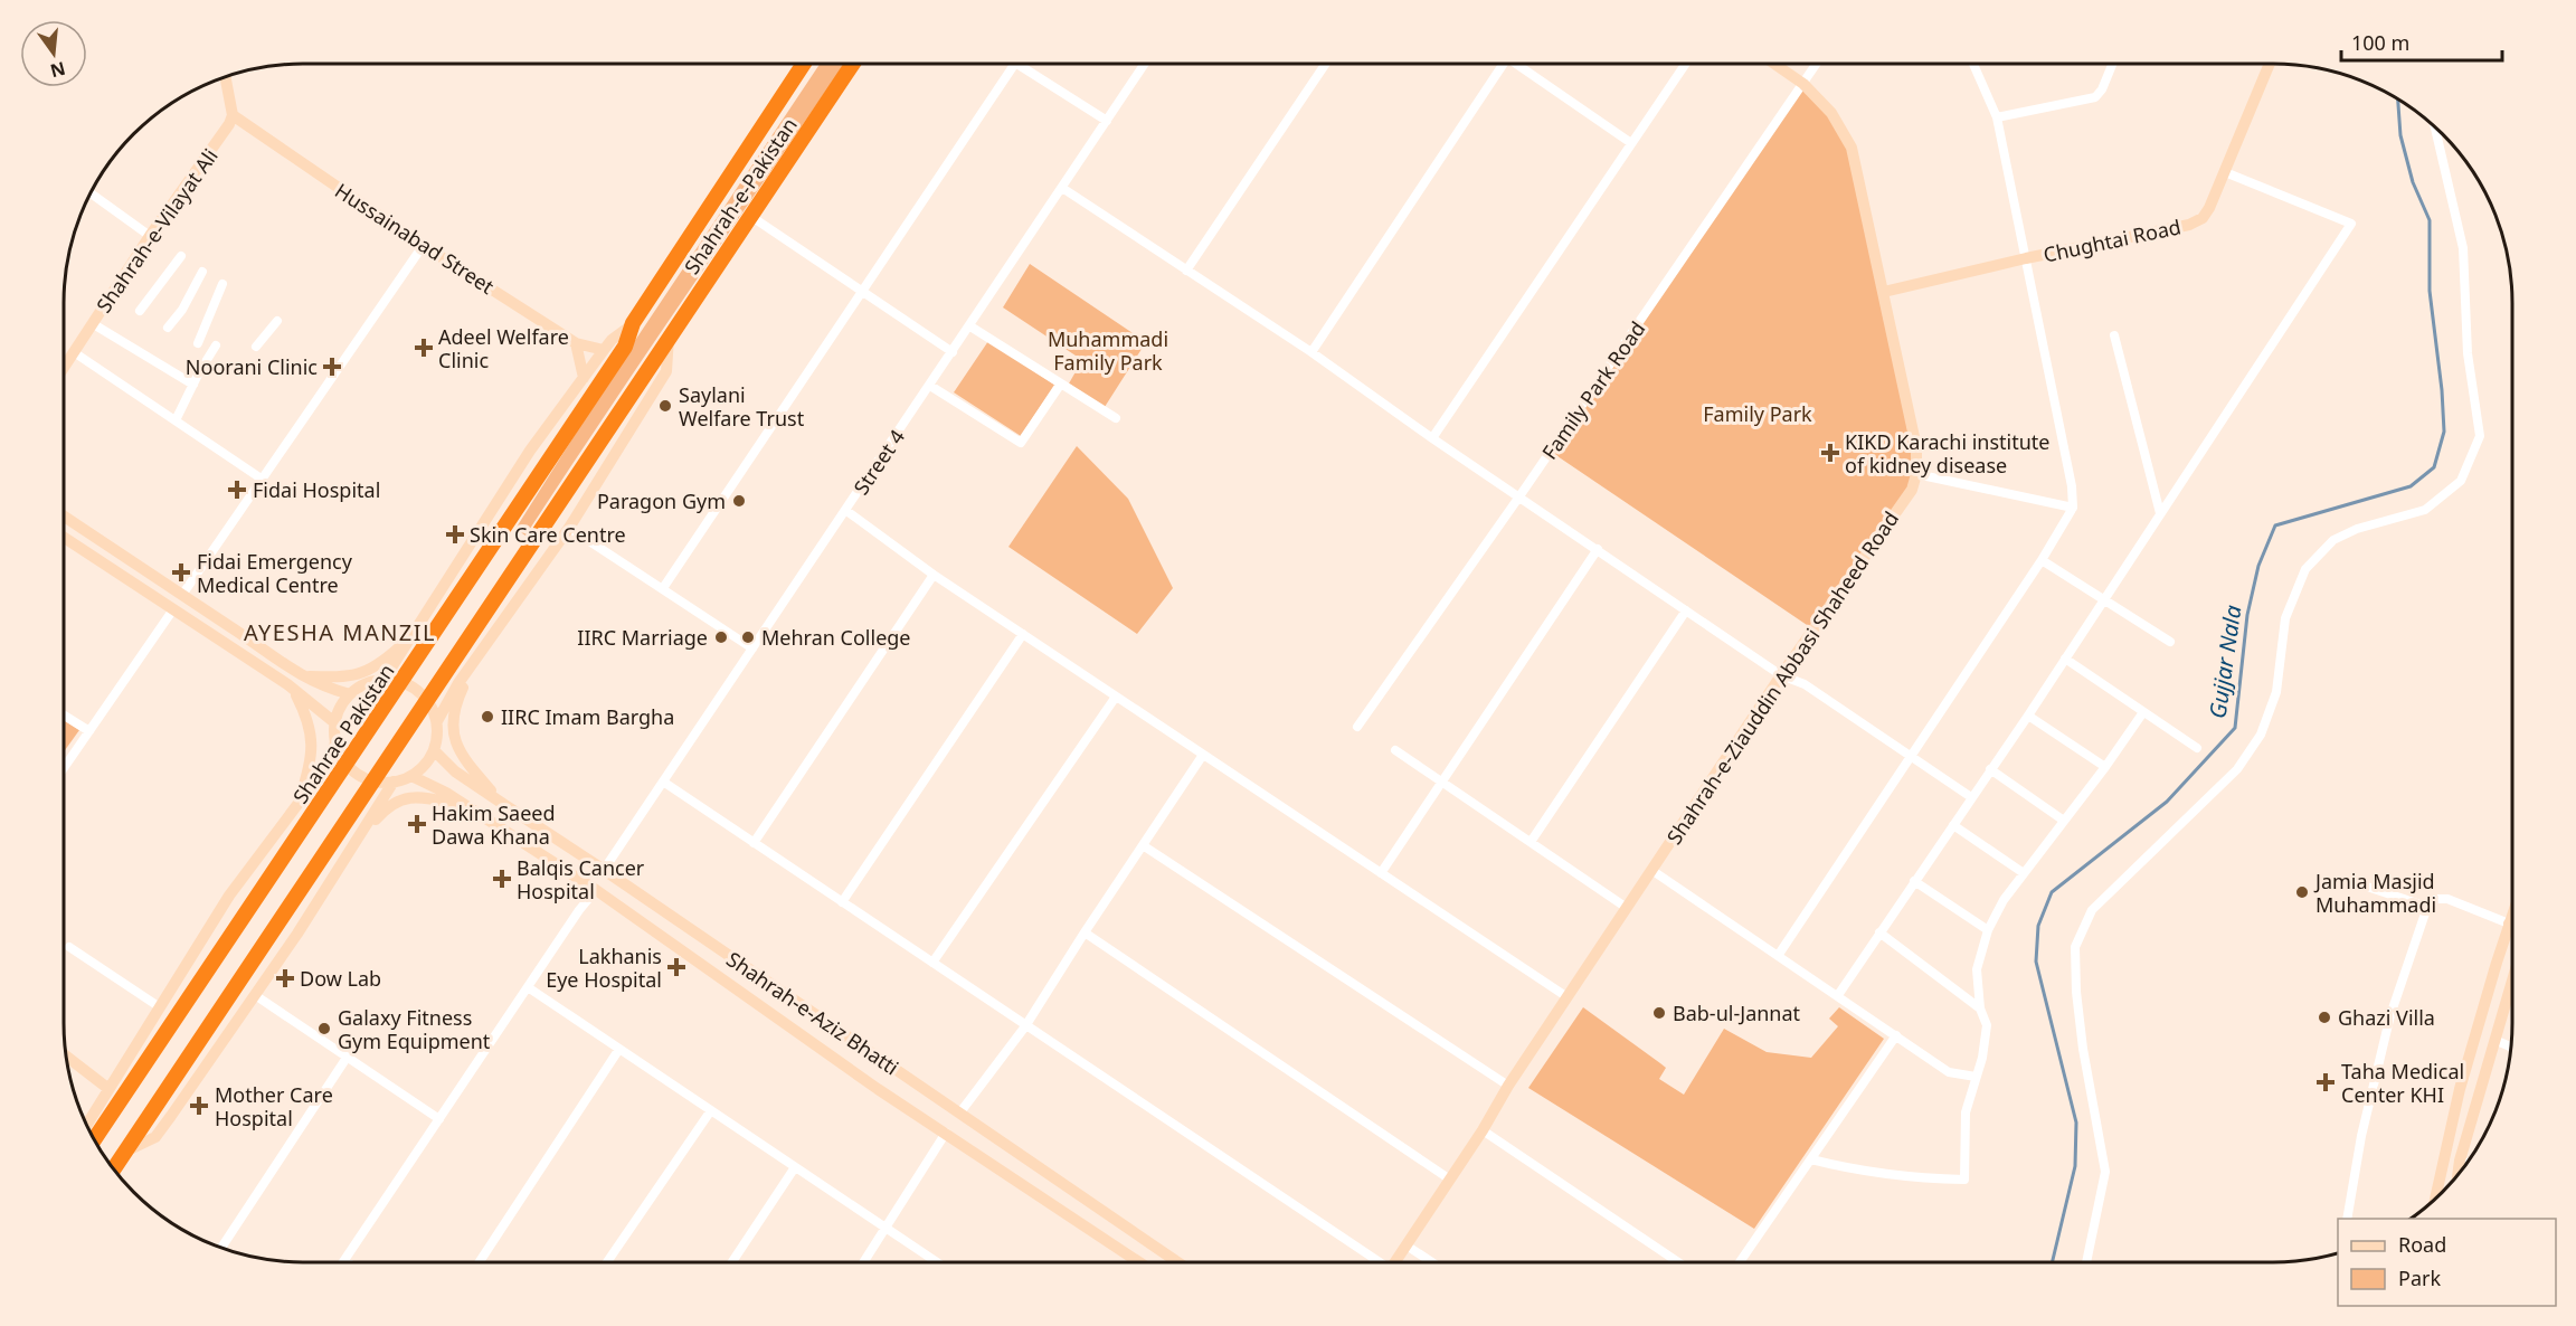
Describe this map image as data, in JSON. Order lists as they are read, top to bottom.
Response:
{
  "streets": {
    "highway": ["Shahrah-e-Pakistan", "Shahrae Pakistan"],
    "main road": [
      "Shahrah-e-Vilayat Ali",
      "Hussainabad Street",
      "Chughtai Road",
      "Shahrah-e-Ziauddin Abbasi Shaheed Road",
      "Shahrah-e-Aziz Bhatti"
    ],
    "street": ["Family Park Road", "Street 4"]
  },
  "crossings": [
    ["Shahrah-e-Pakistan", "Shahrae Pakistan"],
    ["Shahrah-e-Vilayat Ali", "Hussainabad Street"],
    ["Chughtai Road", "Shahrah-e-Ziauddin Abbasi Shaheed Road"],
    ["Family Park Road", "Shahrah-e-Ziauddin Abbasi Shaheed Road"],
    ["Street 4", "Shahrah-e-Aziz Bhatti"]
  ],
  "districts": ["AYESHA MANZIL"],
  "water": ["Gujjar Nala"],
  "parks": ["Muhammadi Family Park", "Family Park"],
  "places": {
    "health": [
      "Adeel Welfare Clinic",
      "Noorani Clinic",
      "KIKD Karachi institute of kidney disease",
      "Fidai Hospital",
      "Skin Care Centre",
      "Fidai Emergency Medical Centre",
      "Hakim Saeed Dawa Khana",
      "Balqis Cancer Hospital",
      "Lakhanis Eye Hospital",
      "Dow Lab",
      "Taha Medical Center KHI",
      "Mother Care Hospital"
    ],
    "other": [
      "Saylani Welfare Trust",
      "Paragon Gym",
      "IIRC Marriage",
      "Mehran College",
      "IIRC Imam Bargha",
      "Jamia Masjid Muhammadi",
      "Bab-ul-Jannat",
      "Ghazi Villa",
      "Galaxy Fitness Gym Equipment"
    ]
  },
  "legend": ["Road", "Park"],
  "scale_bar": "100 m",
  "north": "bottom"
}
